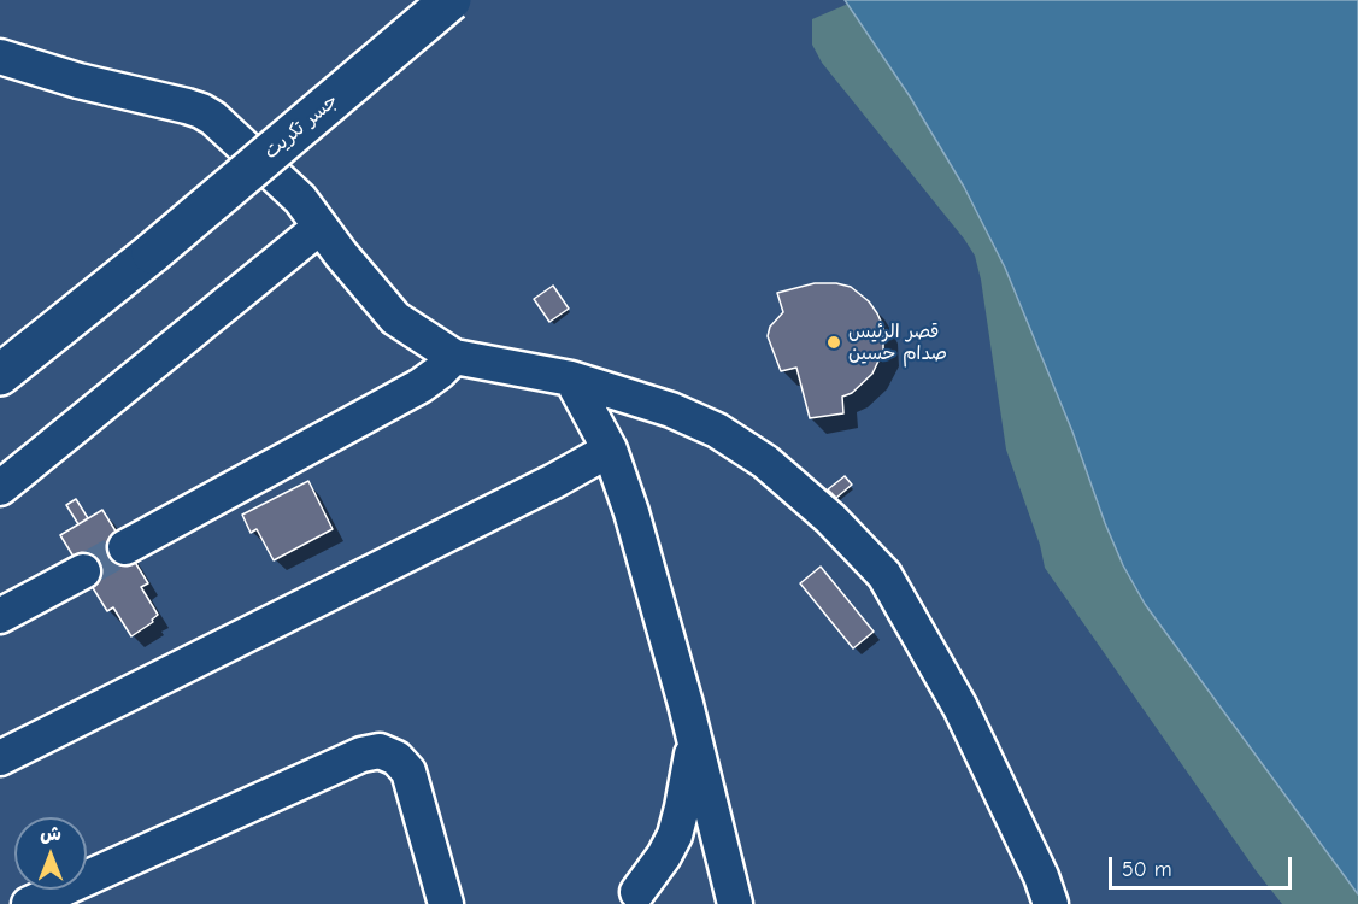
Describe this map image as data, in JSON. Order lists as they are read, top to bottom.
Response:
{
  "streets": {
    "main road": ["جسر تكريت"]
  },
  "places": ["قصر الرئيس صدام حسين"],
  "scale_bar": "50 m",
  "north": "top"
}
